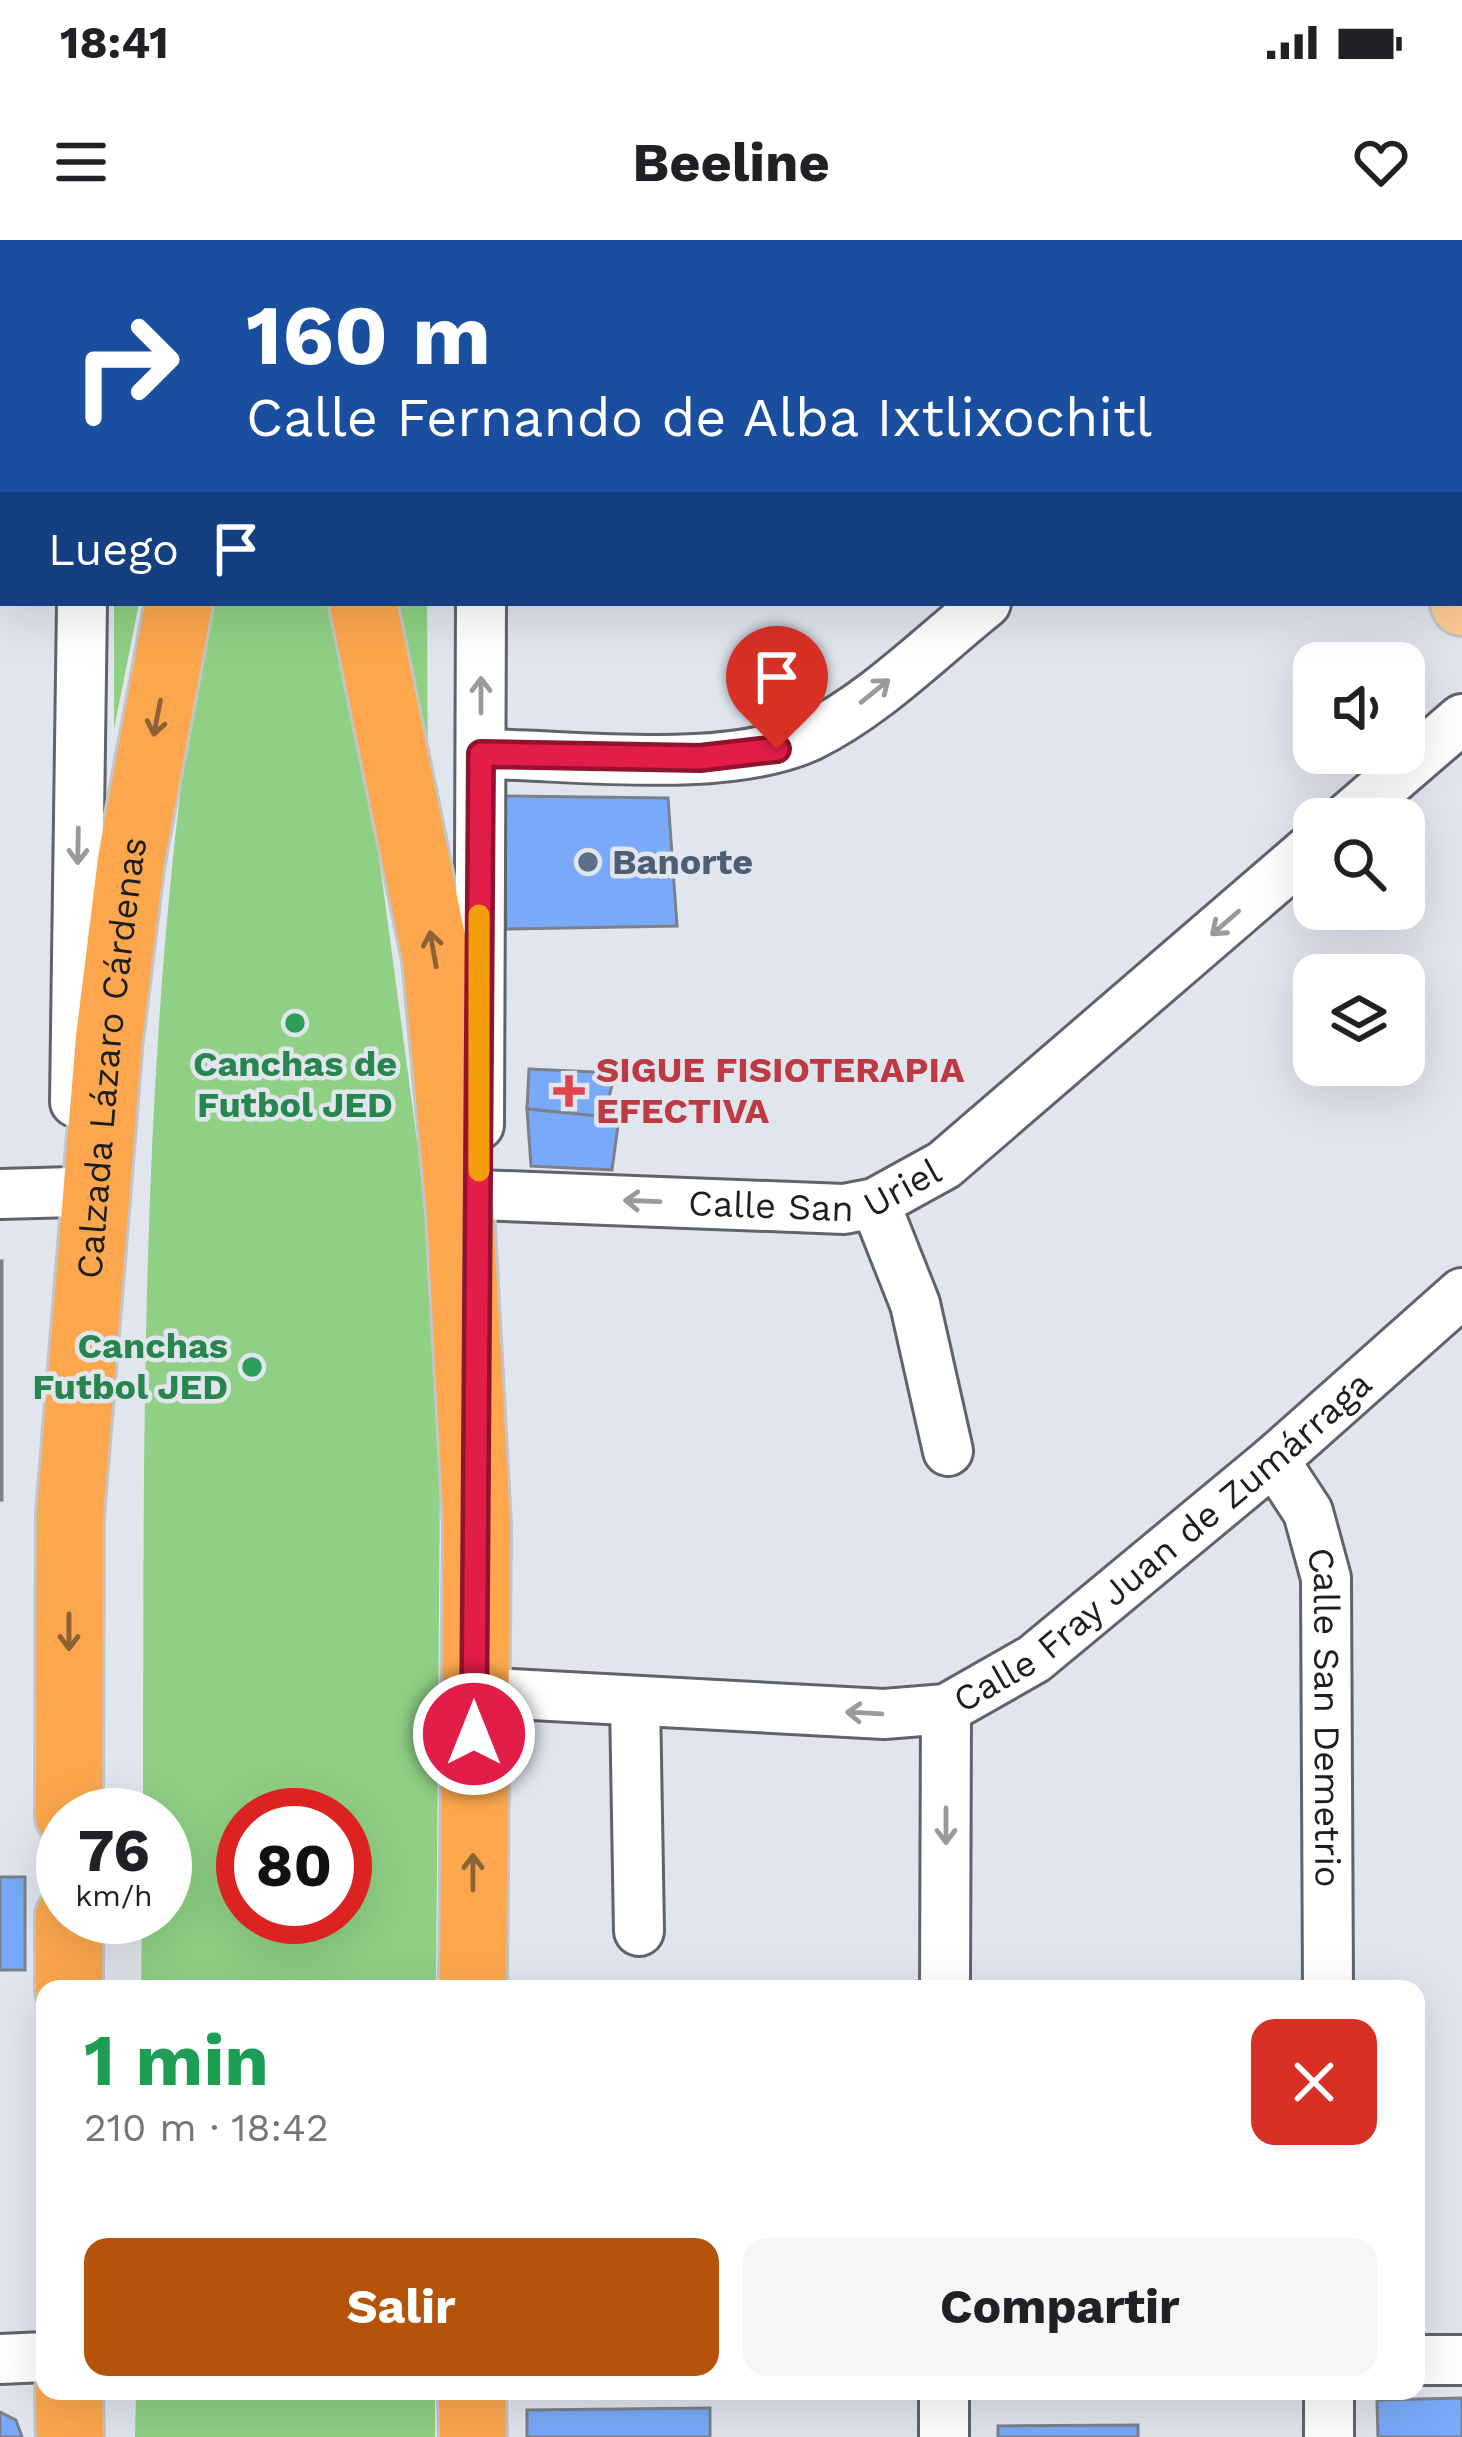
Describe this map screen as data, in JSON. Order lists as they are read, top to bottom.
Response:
{
  "streets": {
    "highway": ["Calzada Lázaro Cárdenas"],
    "street": ["Calle San Uriel", "Calle Fray Juan de Zumárraga", "Calle San Demetrio"]
  },
  "crossings": [
    ["Calle Fray Juan de Zumárraga", "Calle San Demetrio"]
  ],
  "one_way": ["Calle San Uriel"],
  "places": {
    "other": ["Banorte", "Canchas de Futbol JED", "Canchas Futbol JED"],
    "health": ["SIGUE FISIOTERAPIA EFECTIVA"]
  },
  "page": {
    "status": "18:41",
    "header": "Beeline",
    "turn": ["160 m", "Calle Fernando de Alba Ixtlixochitl"],
    "then": "Luego",
    "speed": "76 km/h",
    "limit": "80",
    "heading": ["1 min", "210 m · 18:42"],
    "buttons": ["Salir", "Compartir"]
  }
}
